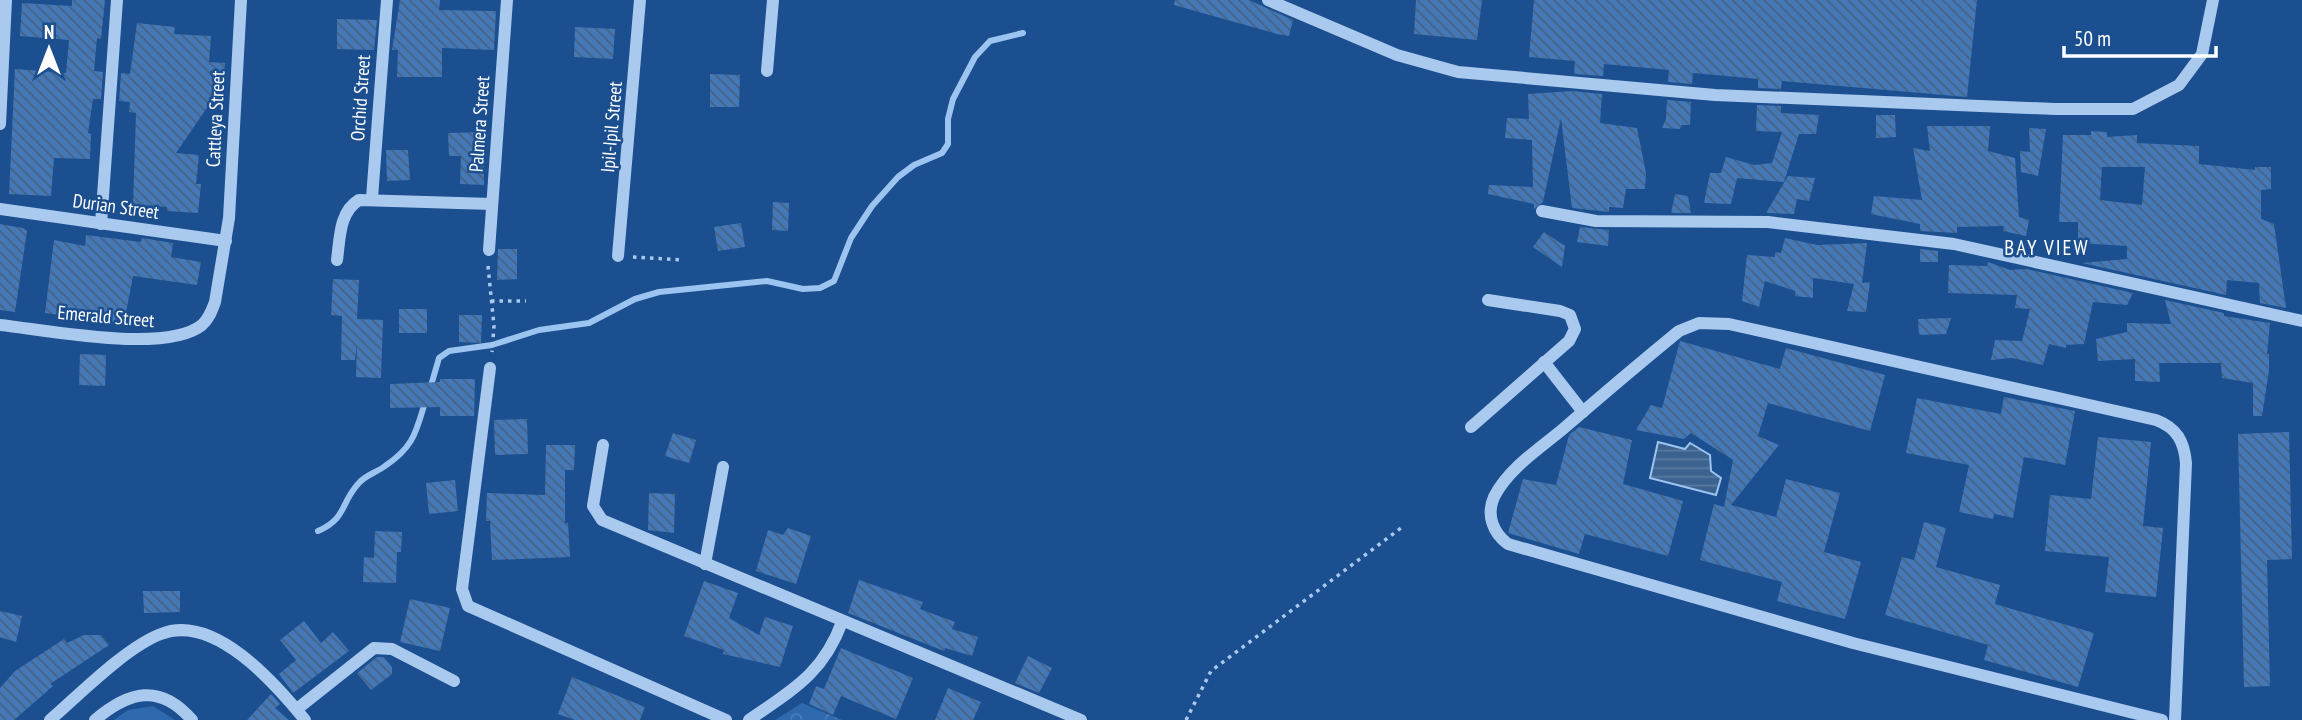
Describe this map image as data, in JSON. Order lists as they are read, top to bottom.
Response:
{
  "streets": {
    "street": [
      "Orchid Street",
      "Cattleya Street",
      "Palmera Street",
      "Ipil-Ipil Street",
      "Durian Street",
      "Emerald Street"
    ]
  },
  "crossings": [
    ["Cattleya Street", "Durian Street"],
    ["Cattleya Street", "Emerald Street"],
    ["Durian Street", "Emerald Street"]
  ],
  "districts": ["BAY VIEW"],
  "scale_bar": "50 m",
  "north": "top"
}
